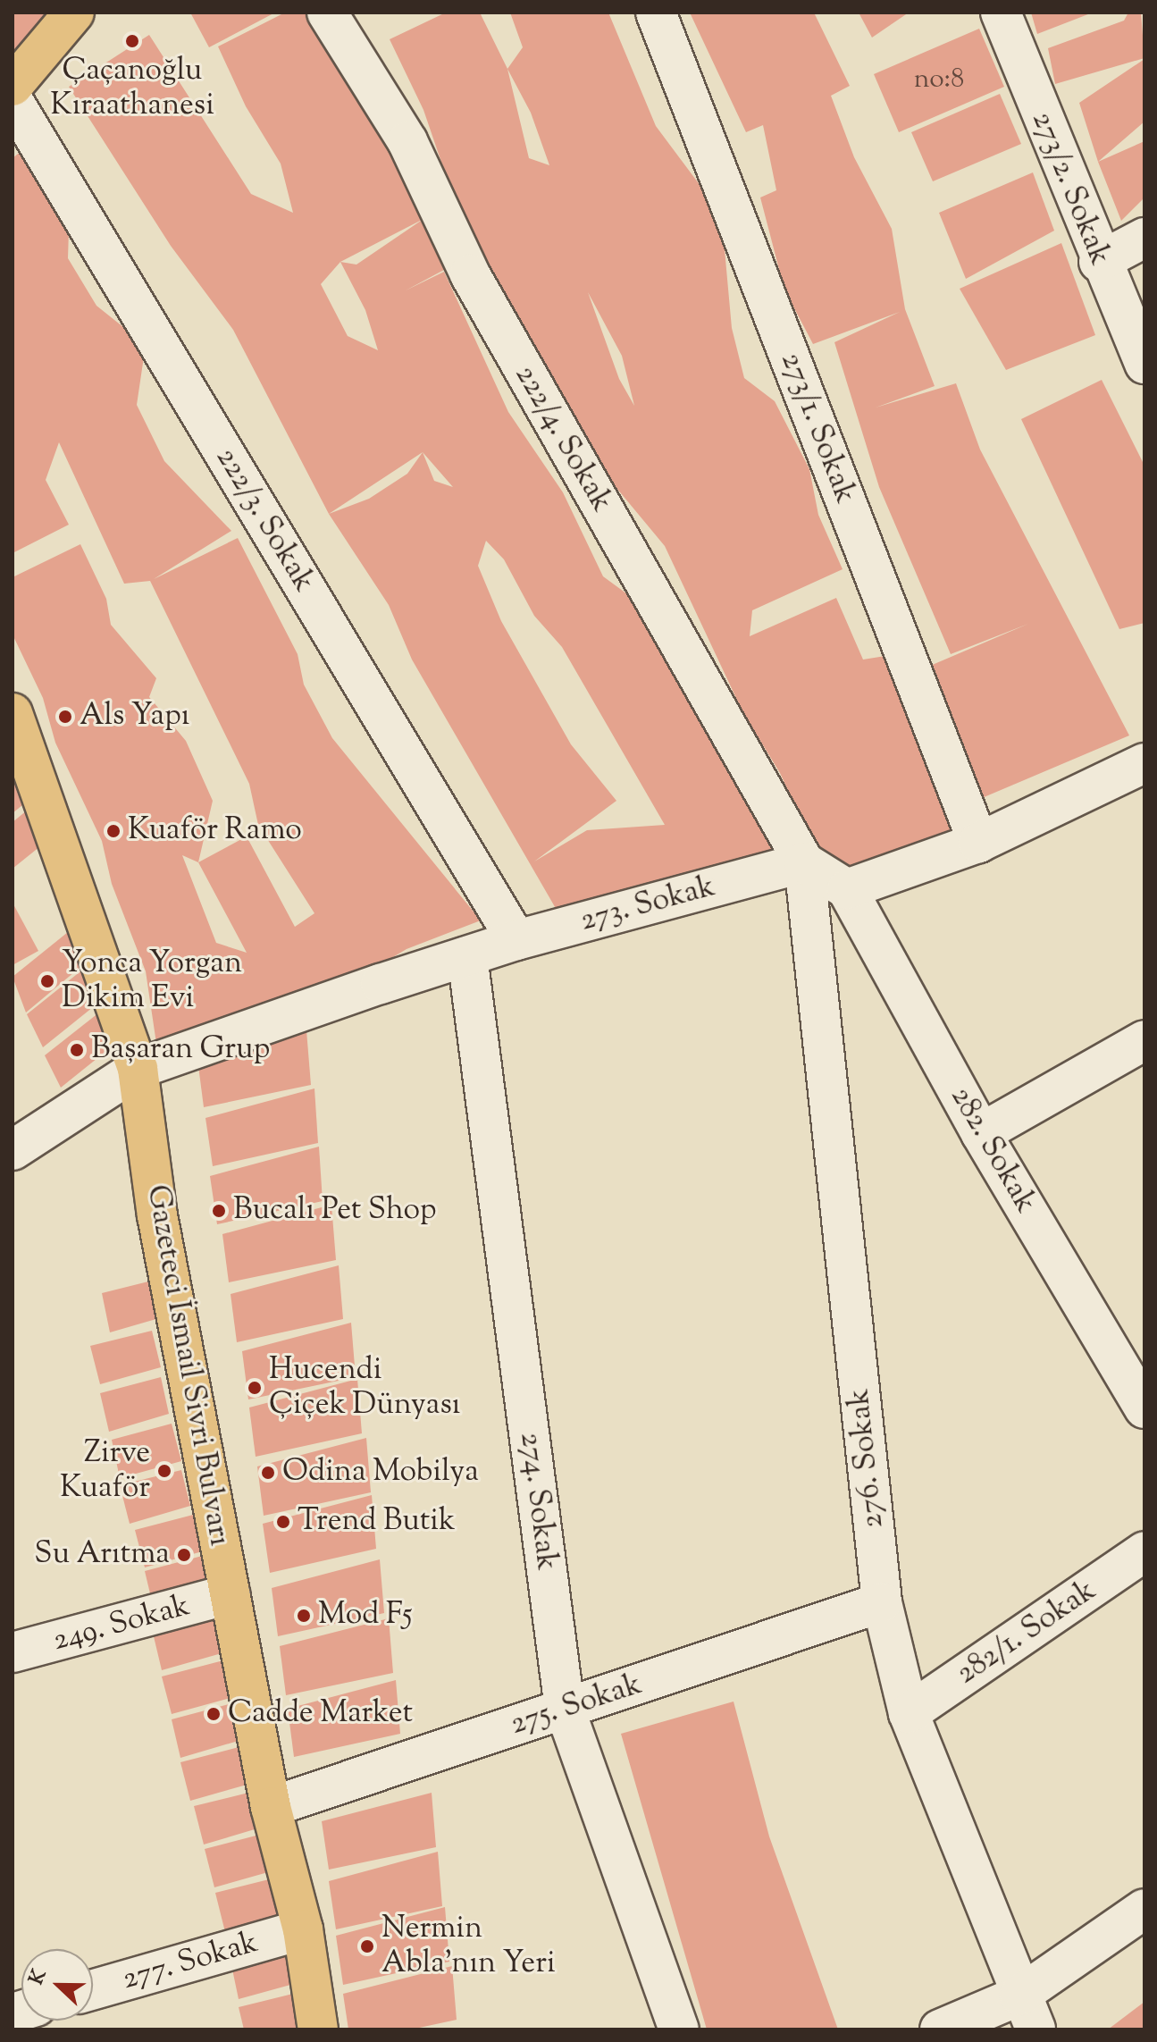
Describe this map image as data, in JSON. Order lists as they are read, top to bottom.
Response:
{
  "streets": {
    "main road": ["Gazeteci İsmail Sivri Bulvarı"],
    "street": [
      "273/2. Sokak",
      "273/1. Sokak",
      "222/4. Sokak",
      "222/3. Sokak",
      "273. Sokak",
      "282. Sokak",
      "276. Sokak",
      "274. Sokak",
      "249. Sokak",
      "282/1. Sokak",
      "275. Sokak",
      "277. Sokak"
    ]
  },
  "crossings": [
    ["222/4. Sokak", "273. Sokak"],
    ["222/4. Sokak", "276. Sokak"],
    ["222/3. Sokak", "273. Sokak"],
    ["273. Sokak", "Gazeteci İsmail Sivri Bulvarı"],
    ["273. Sokak", "276. Sokak"],
    ["273. Sokak", "274. Sokak"],
    ["Gazeteci İsmail Sivri Bulvarı", "249. Sokak"],
    ["Gazeteci İsmail Sivri Bulvarı", "275. Sokak"],
    ["Gazeteci İsmail Sivri Bulvarı", "277. Sokak"],
    ["276. Sokak", "282/1. Sokak"],
    ["276. Sokak", "275. Sokak"],
    ["274. Sokak", "275. Sokak"]
  ],
  "places": [
    "Çaçanoğlu Kıraathanesi",
    "Als Yapı",
    "Kuaför Ramo",
    "Yonca Yorgan Dikim Evi",
    "Başaran Grup",
    "Bucalı Pet Shop",
    "Hucendi Çiçek Dünyası",
    "Zirve Kuaför",
    "Odina Mobilya",
    "Trend Butik",
    "Su Arıtma",
    "Mod F5",
    "Cadde Market",
    "Nermin Abla'nın Yeri"
  ],
  "house_numbers": ["no:8"],
  "north": "left"
}
